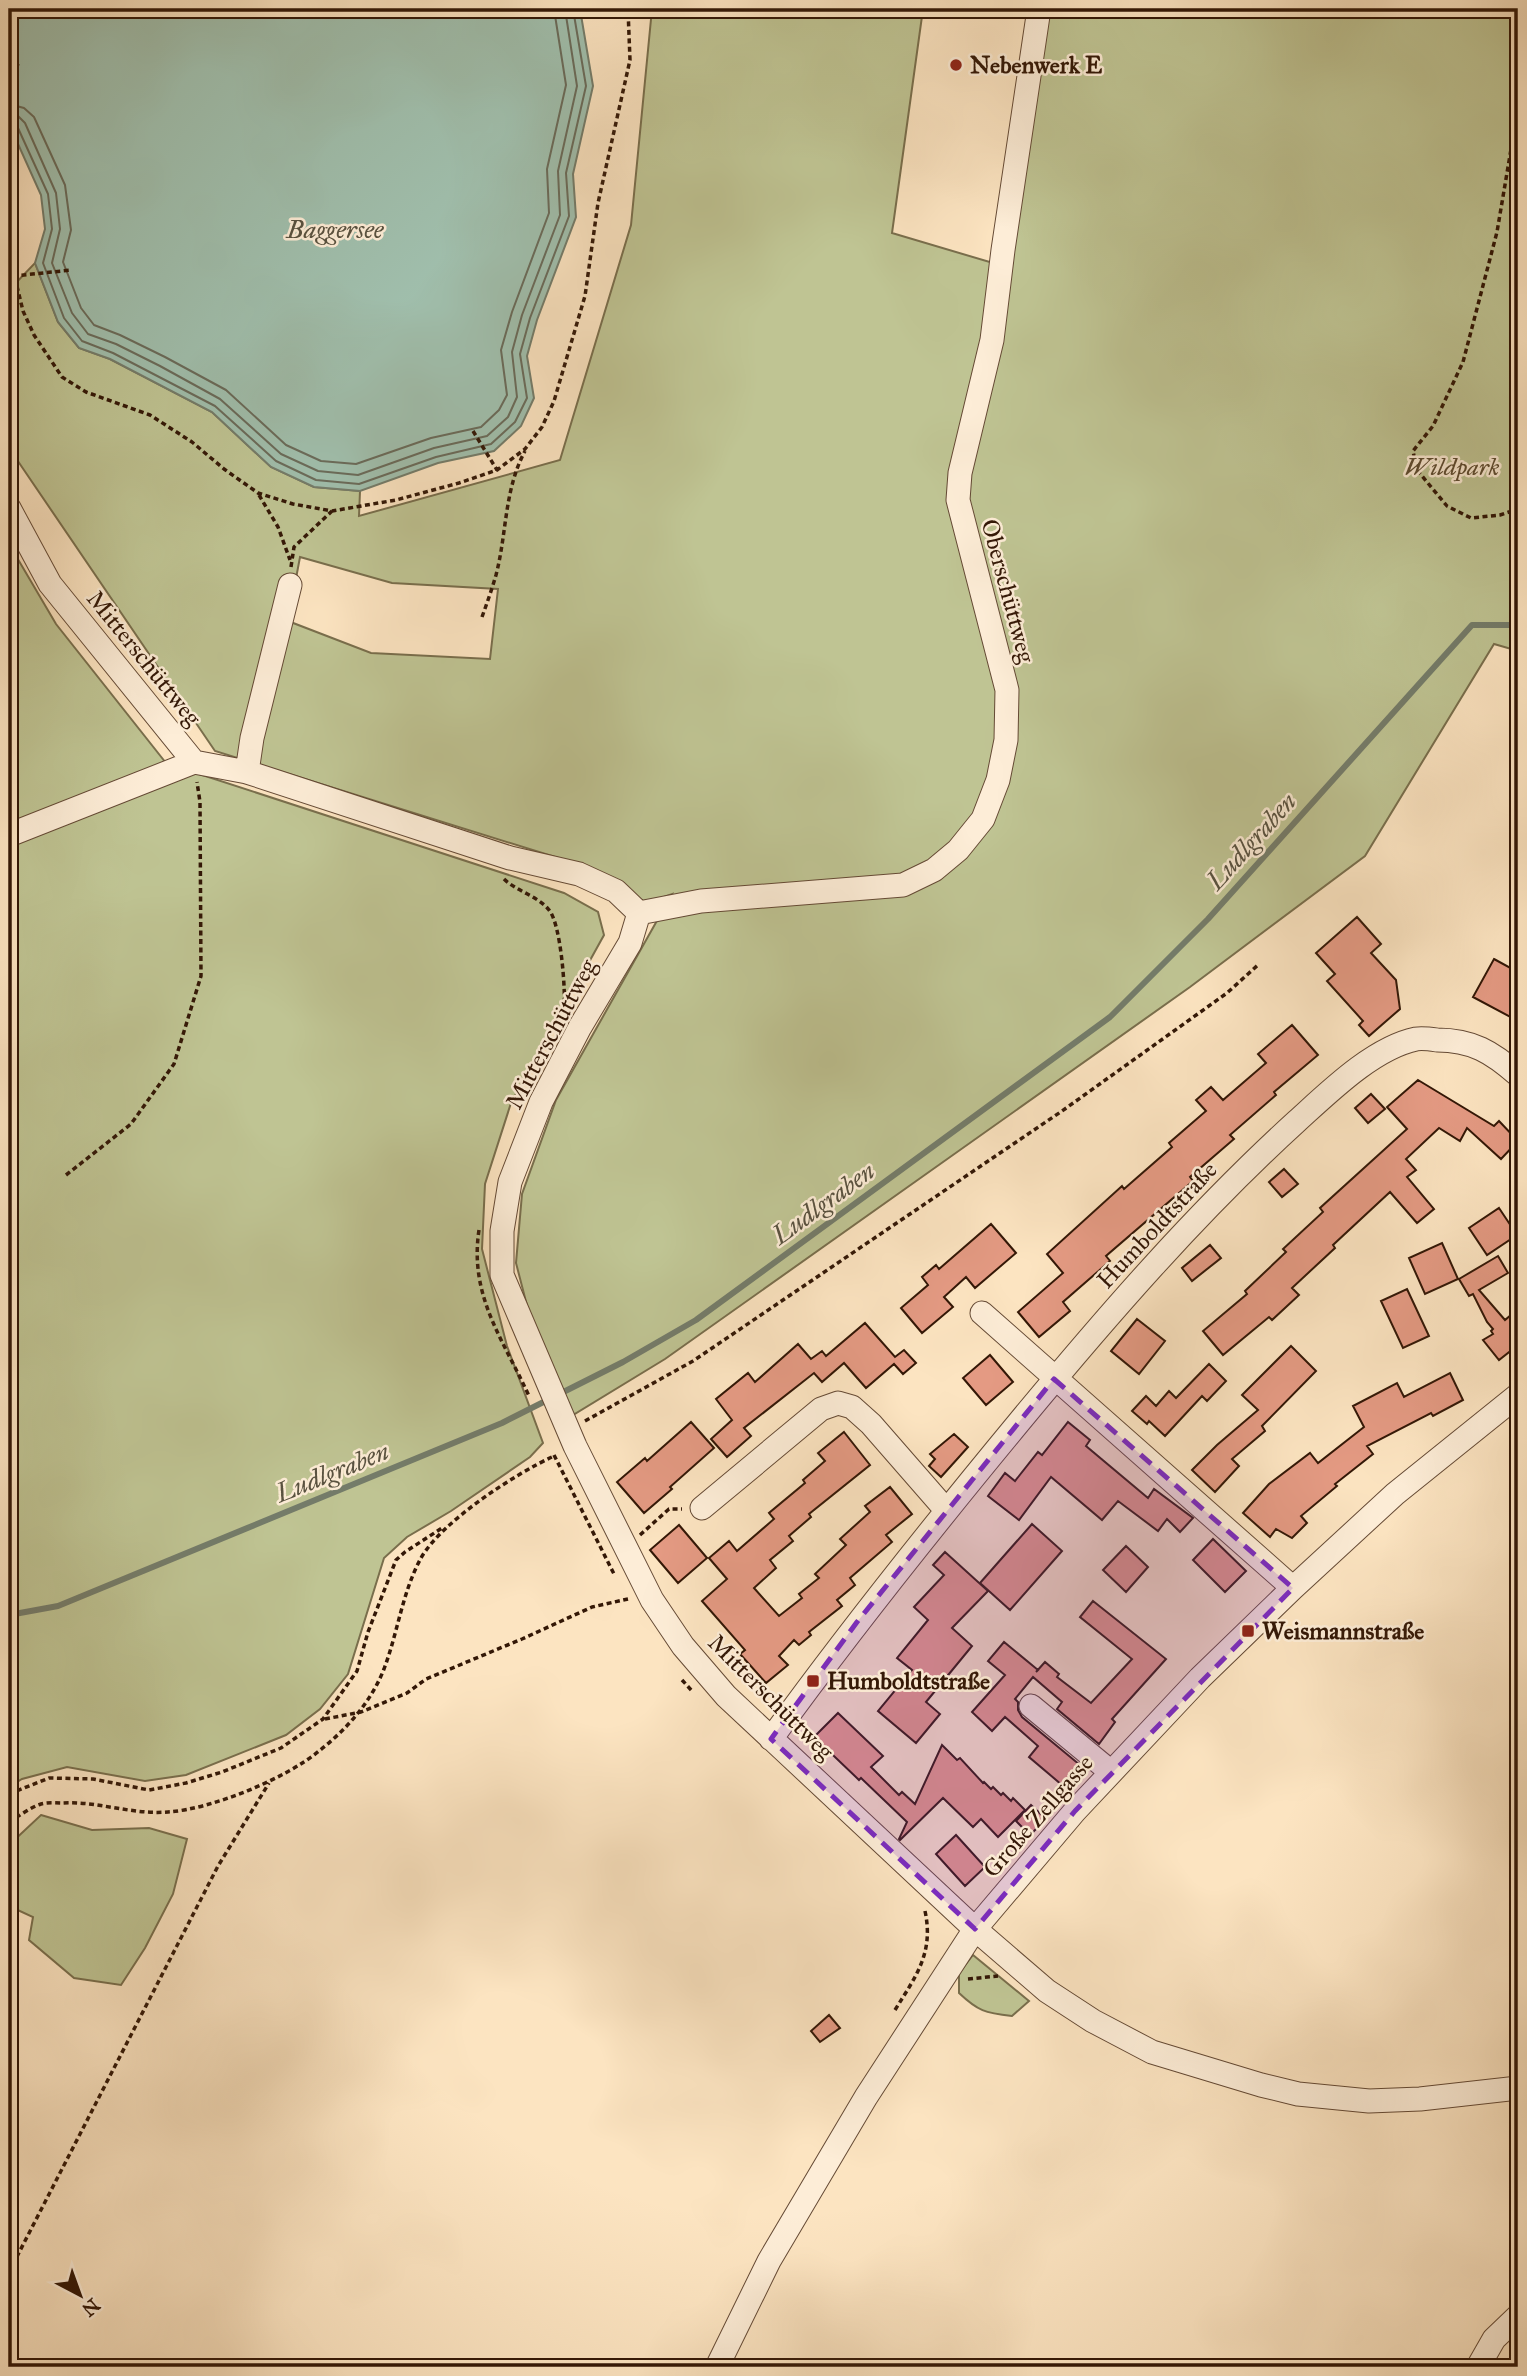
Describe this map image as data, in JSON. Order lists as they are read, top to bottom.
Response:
{
  "streets": {
    "street": [
      "Oberschüttweg",
      "Mitterschüttweg",
      "Humboldtstraße",
      "Große Zellgasse"
    ]
  },
  "crossings": [
    ["Oberschüttweg", "Mitterschüttweg"],
    ["Mitterschüttweg", "Humboldtstraße"],
    ["Mitterschüttweg", "Große Zellgasse"]
  ],
  "water": ["Baggersee", "Ludlgraben"],
  "parks": ["Wildpark"],
  "places": {
    "other": ["Nebenwerk E"],
    "transit": ["Weismannstraße", "Humboldtstraße"]
  },
  "north": "bottom right"
}
